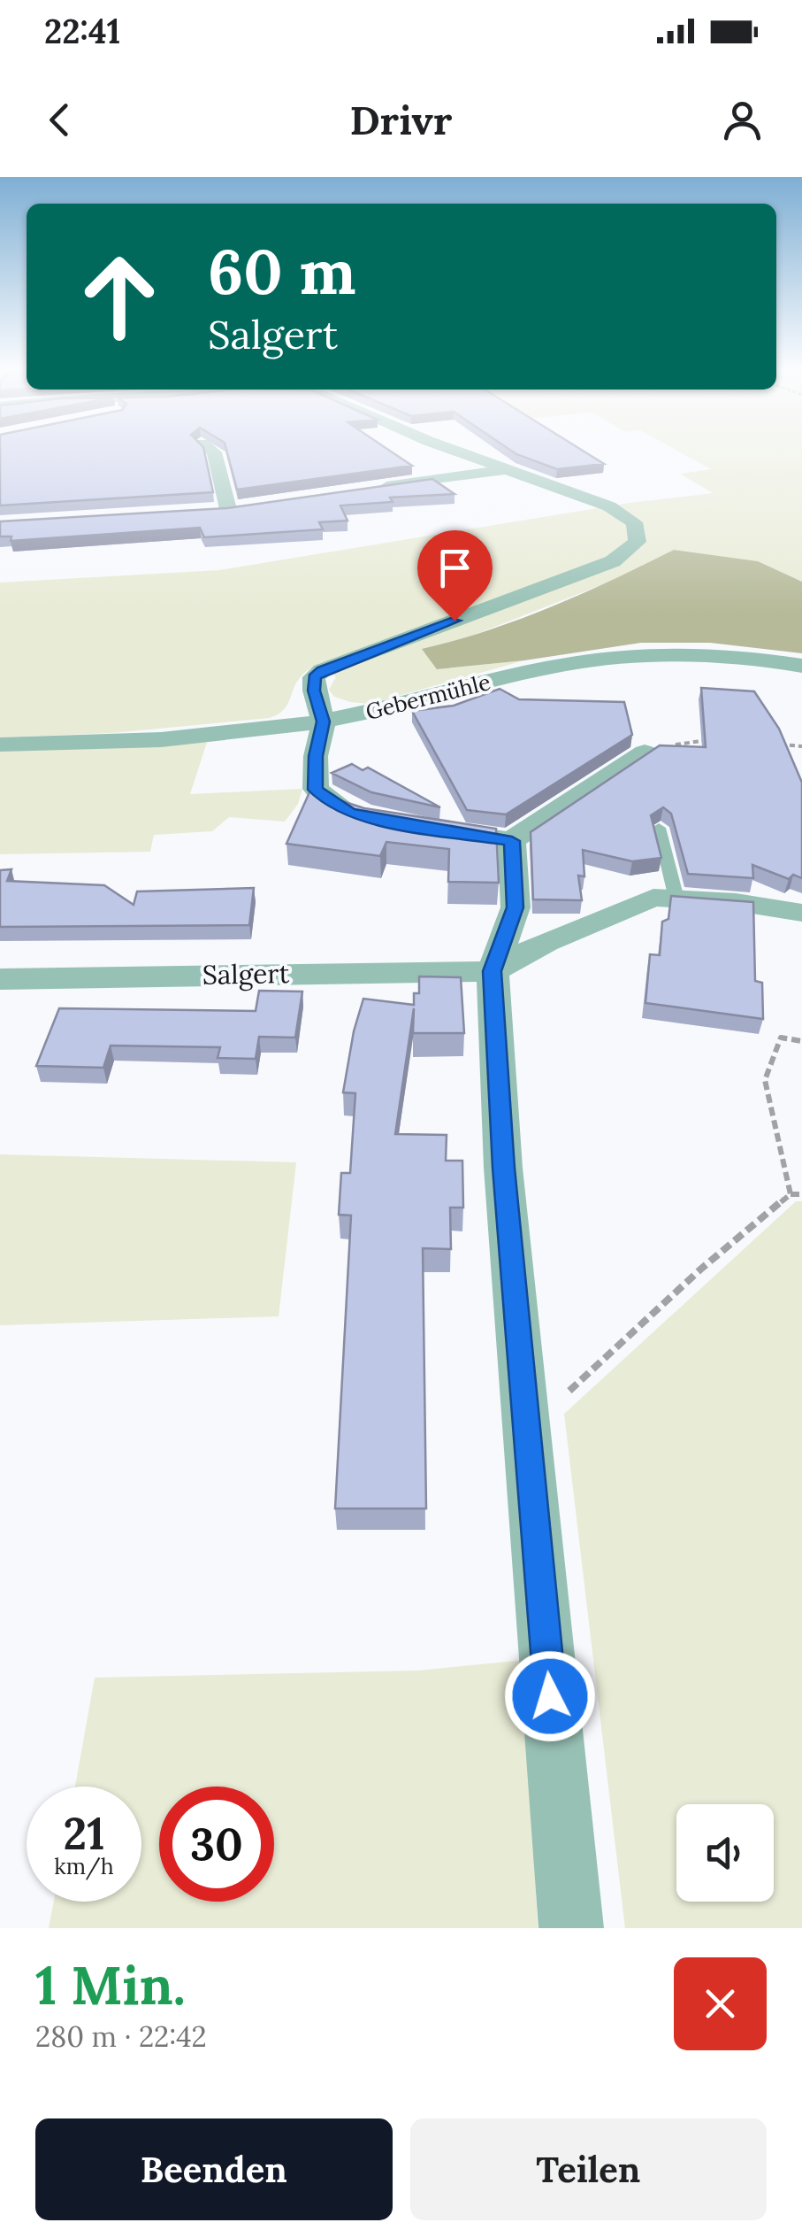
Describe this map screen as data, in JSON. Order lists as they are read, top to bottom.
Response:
{
  "streets": {
    "street": ["Gebermühle", "Salgert"]
  },
  "page": {
    "status": "22:41",
    "header": "Drivr",
    "turn": ["60 m", "Salgert"],
    "speed": "21 km/h",
    "limit": "30",
    "heading": ["1 Min.", "280 m · 22:42"],
    "buttons": ["Beenden", "Teilen"]
  }
}
